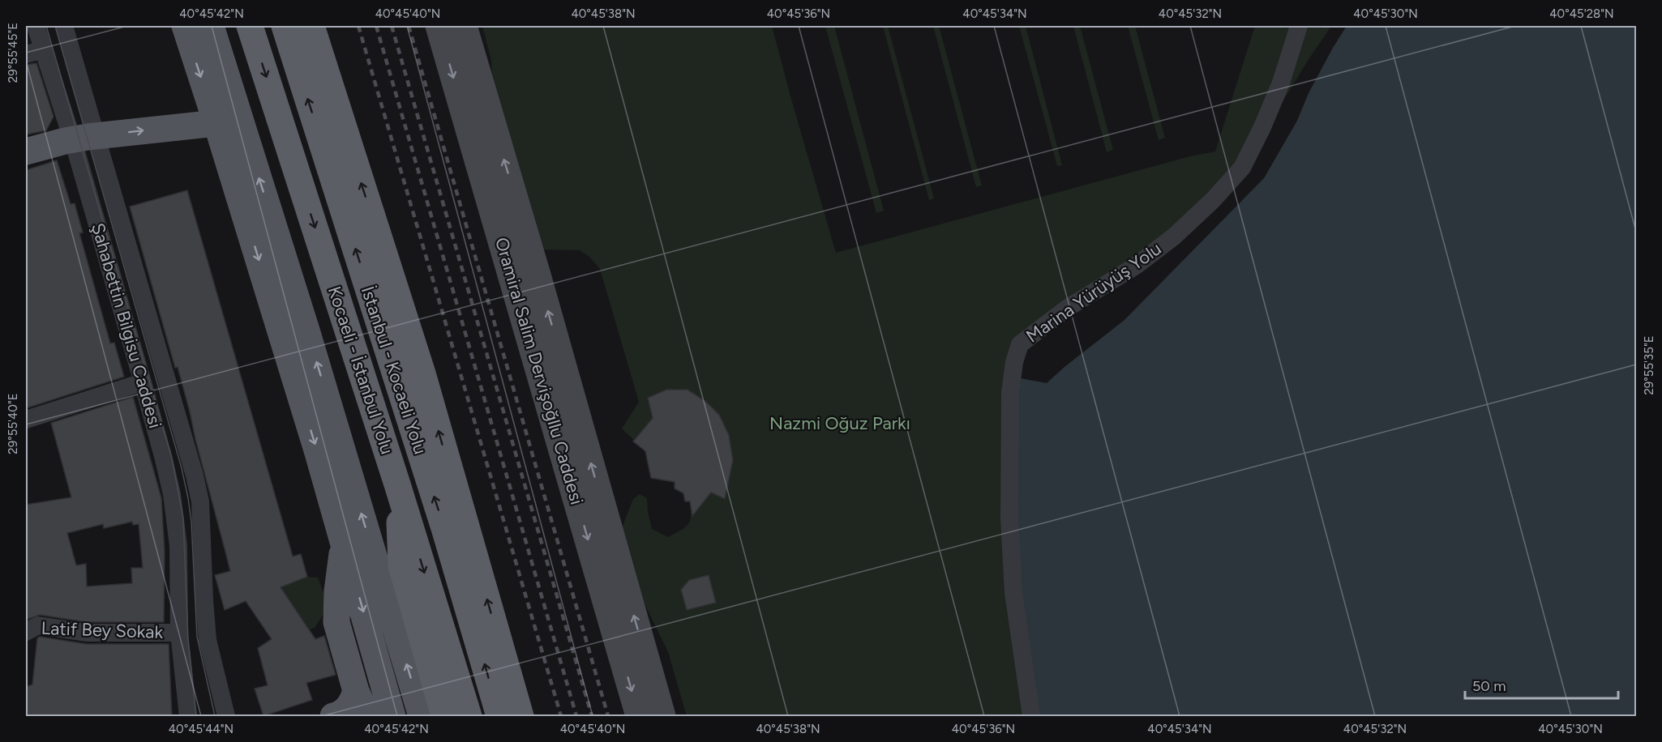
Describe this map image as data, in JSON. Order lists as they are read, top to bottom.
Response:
{
  "streets": {
    "highway": ["Kocaeli - İstanbul Yolu", "İstanbul - Kocaeli Yolu"],
    "main road": ["Oramiral Salim Dervişoğllu Caddesi"],
    "street": ["Marina Yürüyüş Yolu", "Şahabettin Bilgisu Caddesi", "Latif Bey Sokak"]
  },
  "crossings": [
    ["Şahabettin Bilgisu Caddesi", "Latif Bey Sokak"]
  ],
  "parks": ["Nazmi Oğuz Parkı"],
  "scale_bar": "50 m",
  "coordinates": [
    "40°45'42\"N",
    "40°45'40\"N",
    "40°45'38\"N",
    "40°45'36\"N",
    "40°45'34\"N",
    "40°45'32\"N",
    "40°45'30\"N",
    "40°45'28\"N",
    "29°55'45\"E",
    "29°55'35\"E",
    "29°55'40\"E",
    "40°45'44\"N"
  ]
}
